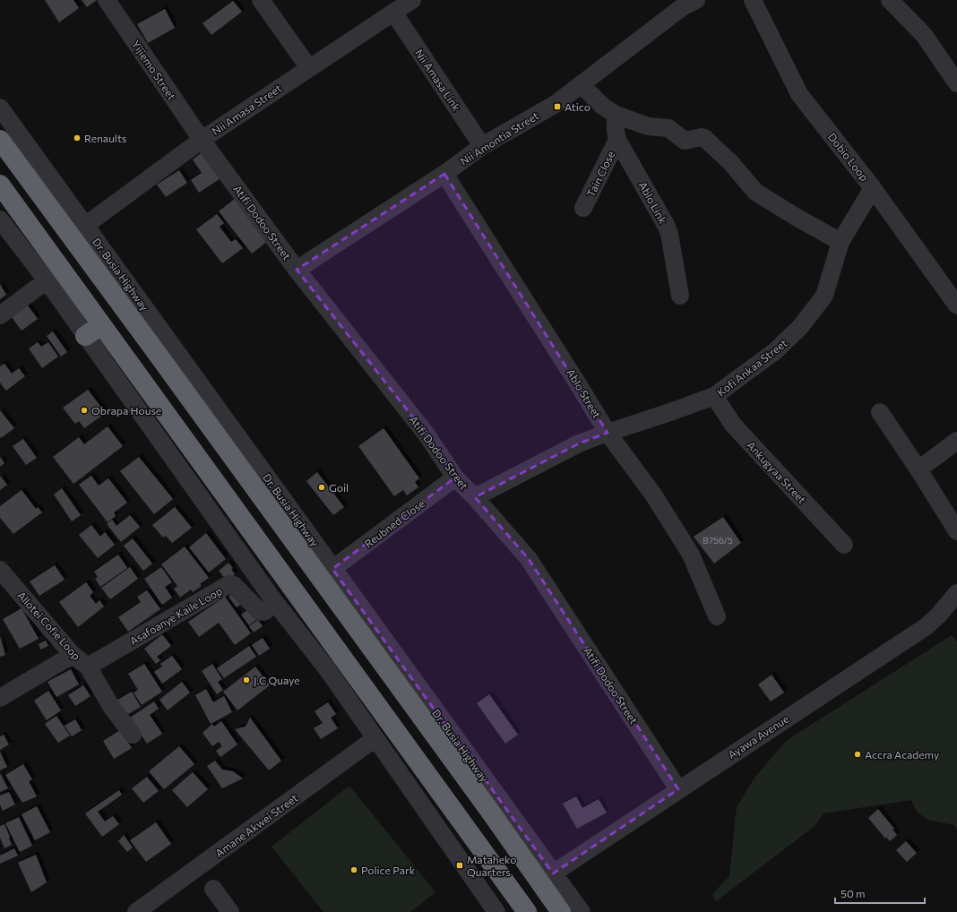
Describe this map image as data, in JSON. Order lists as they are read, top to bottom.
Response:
{
  "streets": {
    "highway": ["Dr. Busia Highway"],
    "street": [
      "Yijiemo Street",
      "Nii Amasa Link",
      "Nii Amasa Street",
      "Nii Amontia Street",
      "Dobio Loop",
      "Tain Close",
      "Ablo Link",
      "Atifi Dodoo Street",
      "Kofi Ankaa Street",
      "Ablo Street",
      "Ankugyaa Street",
      "Reubned Close",
      "Asafoanye Kaile Loop",
      "Allotei Cofie Loop",
      "Ayawa Avenue",
      "Amane Akwei Street"
    ]
  },
  "crossings": [
    ["Yijiemo Street", "Nii Amasa Street"],
    ["Yijiemo Street", "Atifi Dodoo Street"],
    ["Nii Amasa Link", "Nii Amasa Street"],
    ["Nii Amasa Link", "Nii Amontia Street"],
    ["Nii Amasa Street", "Atifi Dodoo Street"],
    ["Nii Amasa Street", "Dr. Busia Highway"],
    ["Nii Amontia Street", "Atifi Dodoo Street"],
    ["Nii Amontia Street", "Ablo Street"],
    ["Dobio Loop", "Kofi Ankaa Street"],
    ["Tain Close", "Ablo Link"],
    ["Atifi Dodoo Street", "Kofi Ankaa Street"],
    ["Atifi Dodoo Street", "Reubned Close"],
    ["Atifi Dodoo Street", "Ayawa Avenue"],
    ["Dr. Busia Highway", "Reubned Close"],
    ["Dr. Busia Highway", "Ayawa Avenue"],
    ["Kofi Ankaa Street", "Ablo Street"],
    ["Kofi Ankaa Street", "Ankugyaa Street"],
    ["Asafoanye Kaile Loop", "Allotei Cofie Loop"]
  ],
  "places": {
    "transit": ["Atico", "Mataheko Quarters"],
    "other": [
      "Renaults",
      "Obrapa House",
      "Goil",
      "J.C Quaye",
      "Accra Academy",
      "Police Park"
    ]
  },
  "house_numbers": ["B756/5"],
  "scale_bar": "50 m"
}
